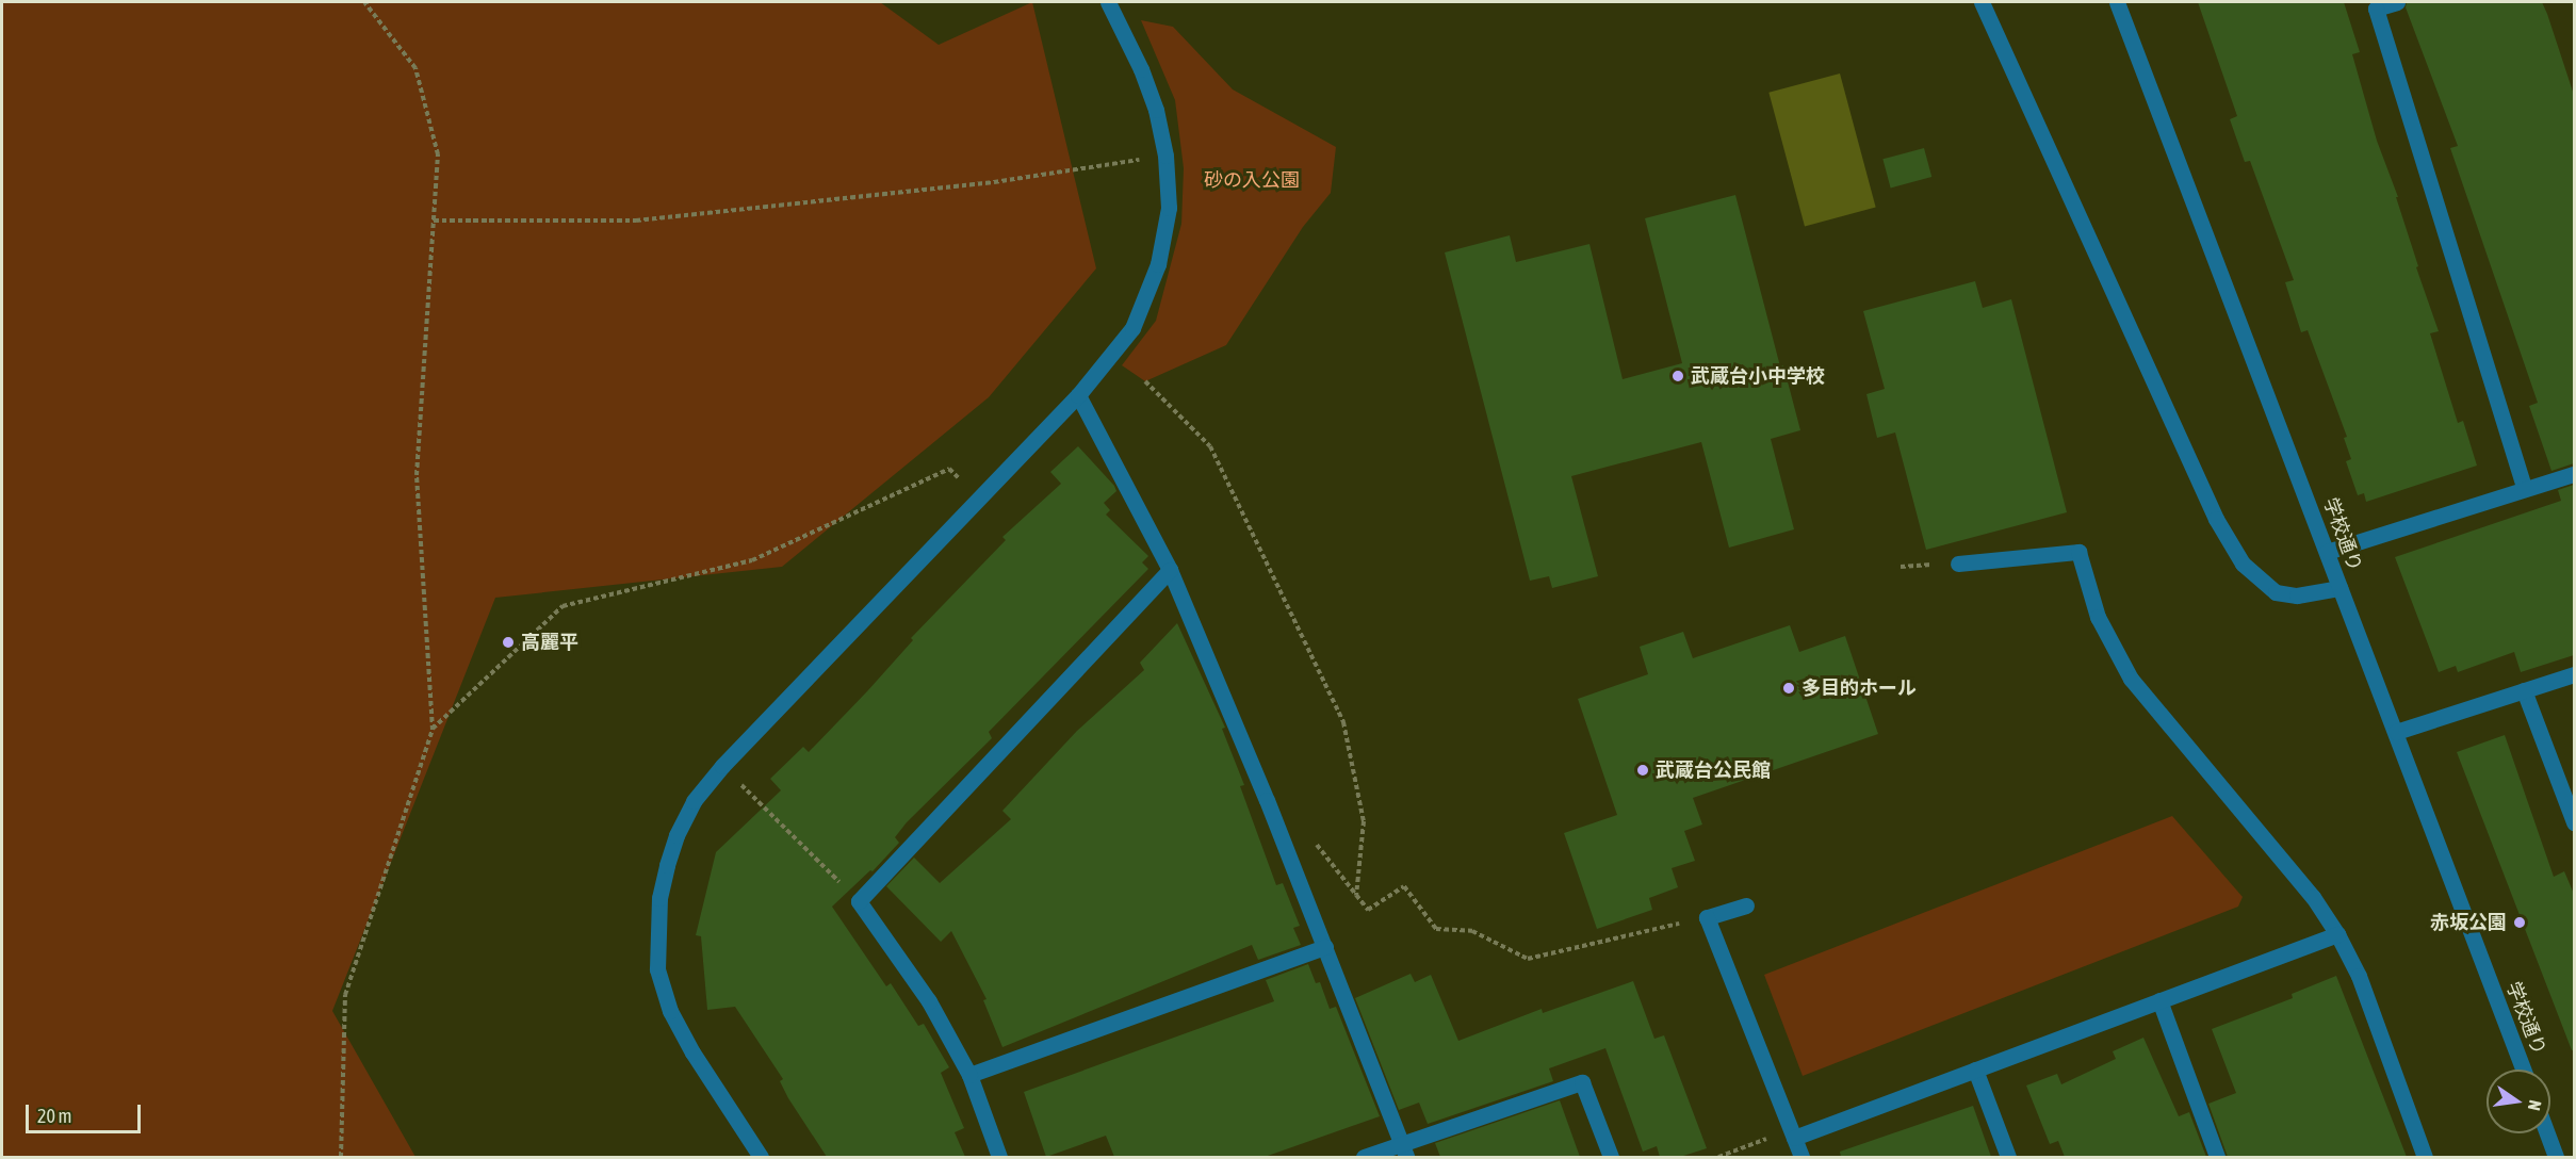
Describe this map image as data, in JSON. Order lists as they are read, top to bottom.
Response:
{
  "streets": {
    "street": ["学校通り"]
  },
  "parks": ["砂の入公園"],
  "places": [
    "武蔵台小中学校",
    "高麗平",
    "多目的ホール",
    "武蔵台公民館",
    "赤坂公園"
  ],
  "scale_bar": "20 m",
  "north": "right"
}
